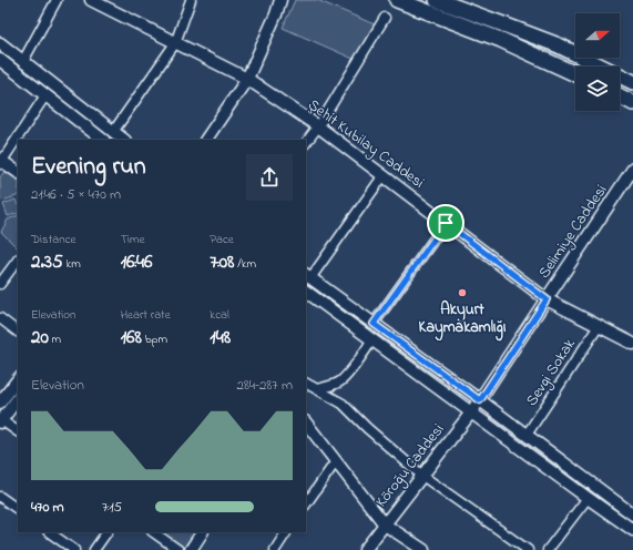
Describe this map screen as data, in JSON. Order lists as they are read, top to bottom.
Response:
{
  "streets": {
    "street": [
      "Şehit Kubilay Caddesi",
      "Selimiye Caddesi",
      "Sevgi Sokak",
      "Köroğu Caddesi"
    ]
  },
  "crossings": [
    ["Şehit Kubilay Caddesi", "Selimiye Caddesi"],
    ["Şehit Kubilay Caddesi", "Sevgi Sokak"],
    ["Selimiye Caddesi", "Köroğu Caddesi"]
  ],
  "places": ["Akyurt Kaymakamlığı"],
  "north": "right",
  "page": {
    "heading": ["Evening run", "21:46 · 5 × 470 m"],
    "stats": [
      ["Distance", "2.35 km"],
      ["Time", "16:46"],
      ["Pace", "7:08 /km"],
      ["Elevation", "20 m"],
      ["Heart rate", "168 bpm"],
      ["kcal", "148"]
    ],
    "chart": ["Elevation", "284–287 m"],
    "list": [
      {
        "name": "470 m",
        "note": "7:15"
      }
    ]
  }
}
